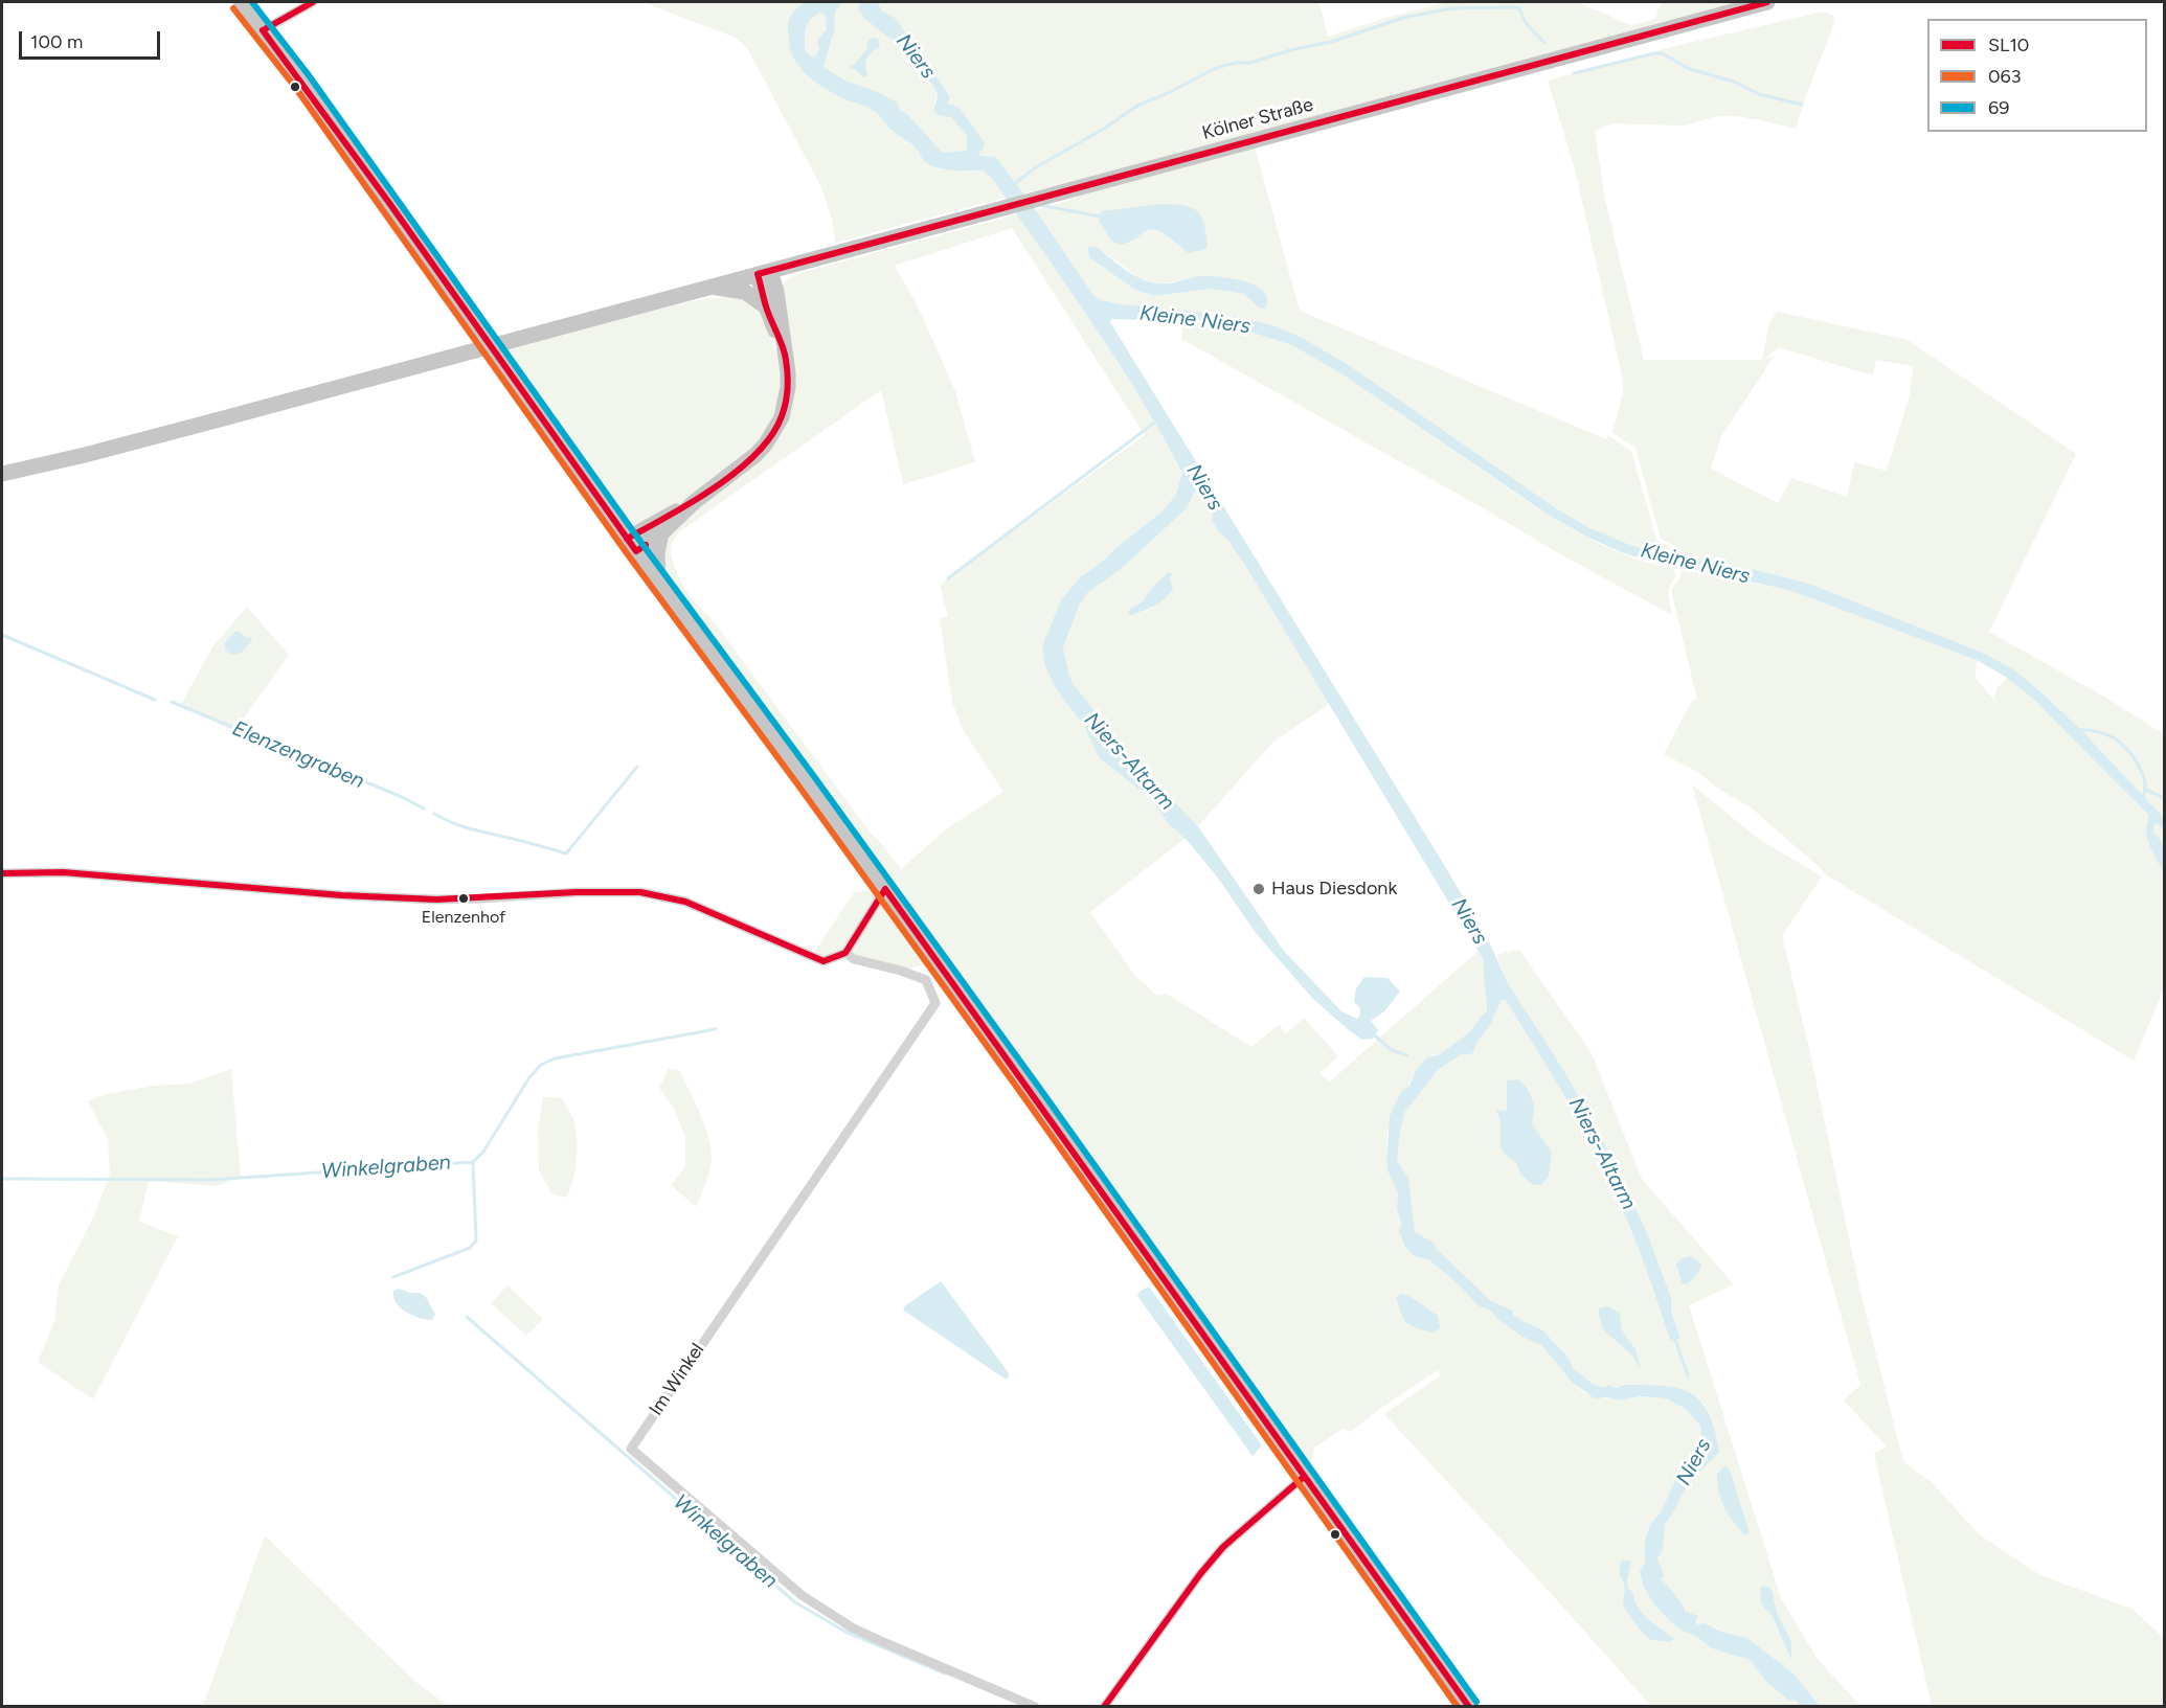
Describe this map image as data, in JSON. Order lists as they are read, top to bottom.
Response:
{
  "streets": {
    "main road": ["Kölner Straße"],
    "street": ["Im Winkel"]
  },
  "water": [
    "Niers",
    "Kleine Niers",
    "Elenzengraben",
    "Niers-Altarm",
    "Winkelgraben"
  ],
  "places": ["Haus Diesdonk", "Elenzenhof"],
  "lines": ["transit line SL10", "transit line 69", "transit line 063"],
  "legend": ["SL10", "063", "69"],
  "scale_bar": "100 m"
}
